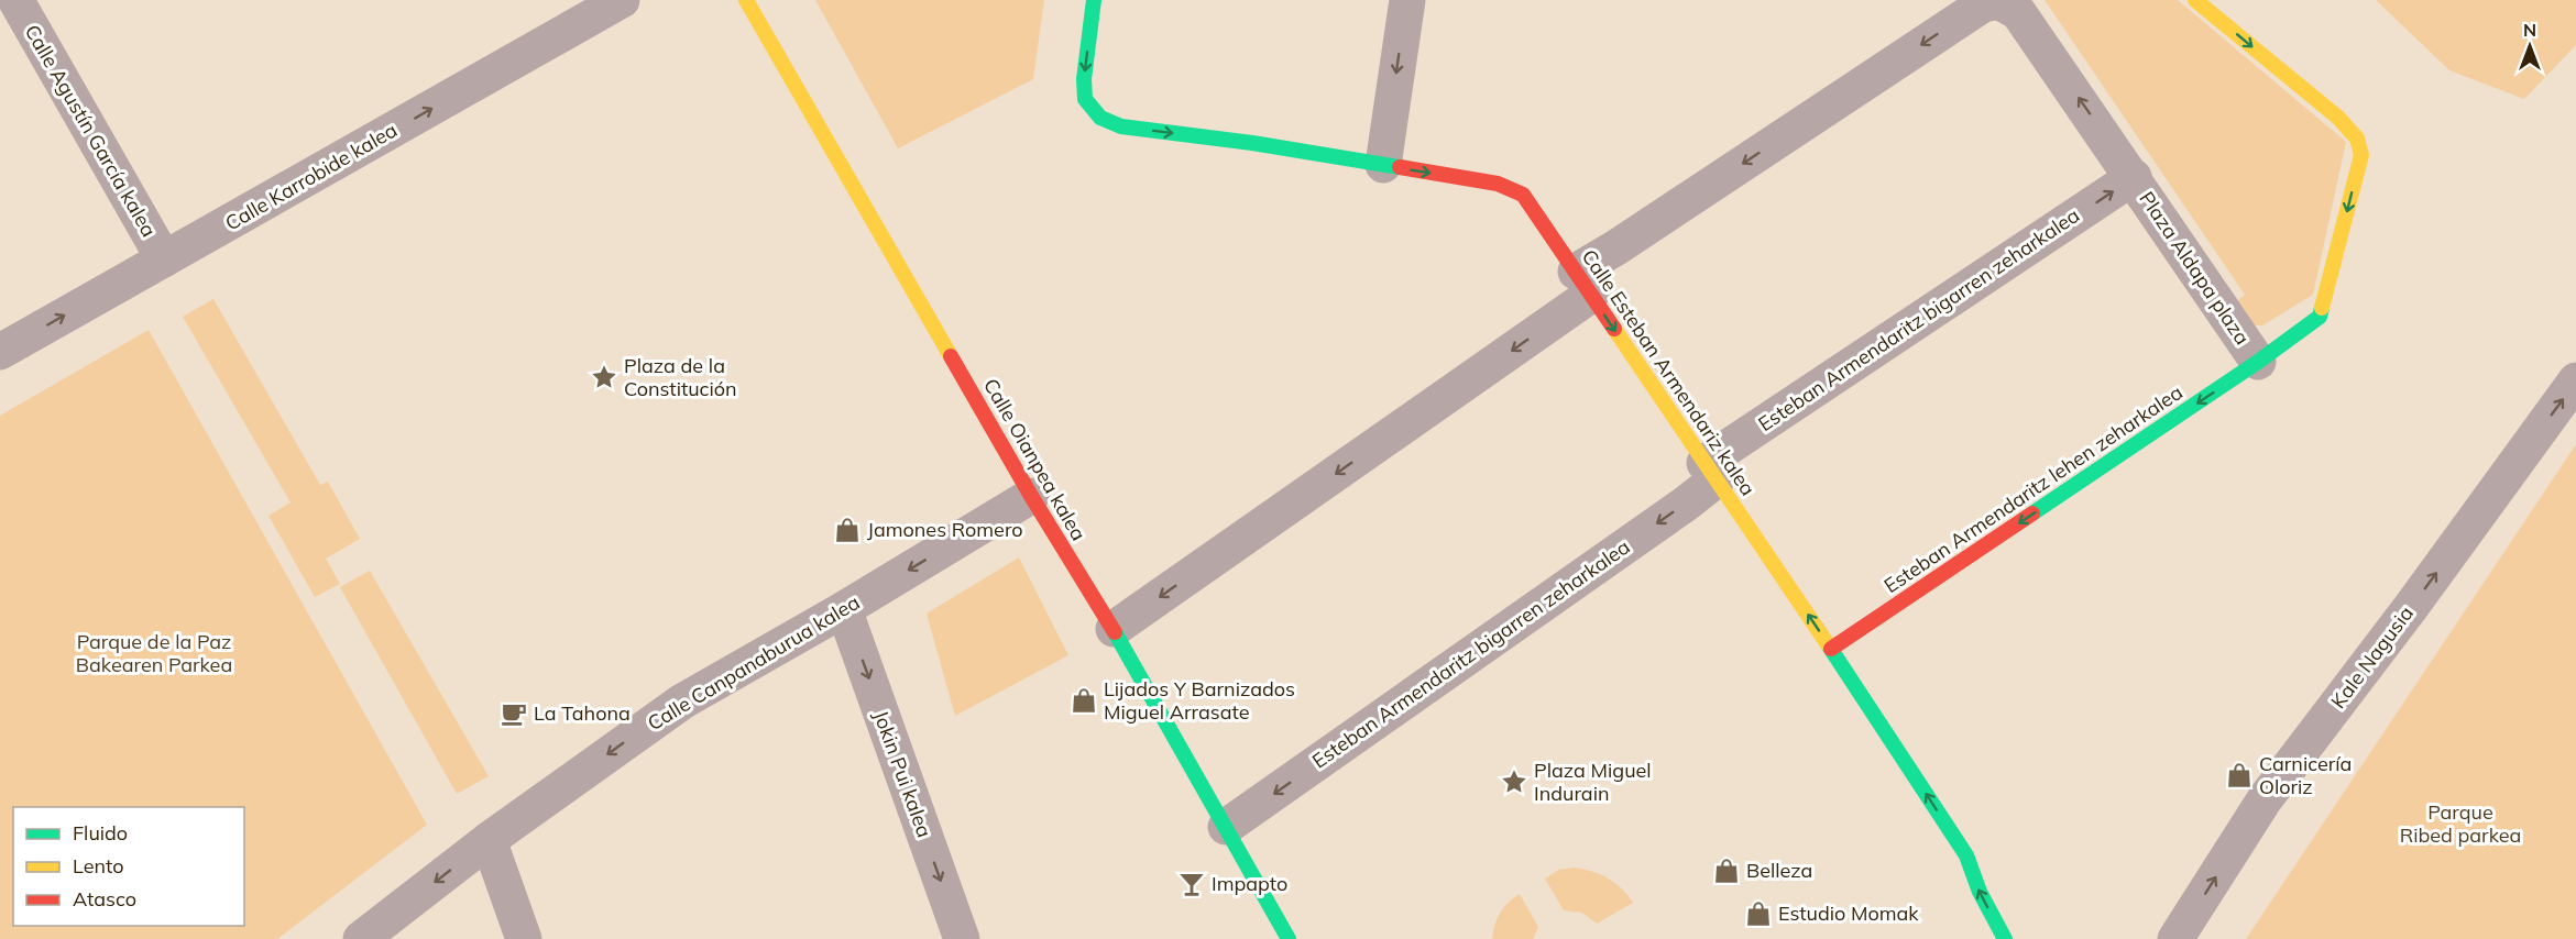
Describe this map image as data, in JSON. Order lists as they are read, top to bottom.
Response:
{
  "streets": {
    "street": [
      "Calle Agustín García kalea",
      "Calle Karrobide kalea",
      "Plaza Aldapa plaza",
      "Esteban Armendaritz bigarren zeharkalea",
      "Calle Esteban Armendariz kalea",
      "Calle Oianpea kalea",
      "Esteban Armendaritz lehen zeharkalea",
      "Kale Nagusia",
      "Calle Canpanaburua kalea",
      "Jokin Pui kalea"
    ]
  },
  "crossings": [
    ["Calle Agustín García kalea", "Calle Karrobide kalea"],
    ["Plaza Aldapa plaza", "Esteban Armendaritz bigarren zeharkalea"],
    ["Plaza Aldapa plaza", "Calle Esteban Armendariz kalea"],
    ["Plaza Aldapa plaza", "Esteban Armendaritz lehen zeharkalea"],
    ["Esteban Armendaritz bigarren zeharkalea", "Calle Esteban Armendariz kalea"],
    ["Esteban Armendaritz bigarren zeharkalea", "Calle Oianpea kalea"],
    ["Calle Esteban Armendariz kalea", "Esteban Armendaritz lehen zeharkalea"],
    ["Calle Oianpea kalea", "Calle Canpanaburua kalea"],
    ["Calle Canpanaburua kalea", "Jokin Pui kalea"]
  ],
  "one_way": [
    "Calle Karrobide kalea",
    "Esteban Armendaritz lehen zeharkalea",
    "Kale Nagusia",
    "Calle Canpanaburua kalea",
    "Jokin Pui kalea"
  ],
  "parks": ["Parque de la Paz Bakearen Parkea", "Parque Ribed parkea"],
  "places": {
    "place": ["Plaza de la Constitución", "Plaza Miguel Indurain"],
    "shop": [
      "Jamones Romero",
      "Lijados Y Barnizados Miguel Arrasate",
      "Carnicería Oloriz",
      "Belleza",
      "Estudio Momak"
    ],
    "cafe": ["La Tahona"],
    "bar": ["Impapto"]
  },
  "legend": ["Fluido", "Lento", "Atasco"],
  "north": "top"
}
